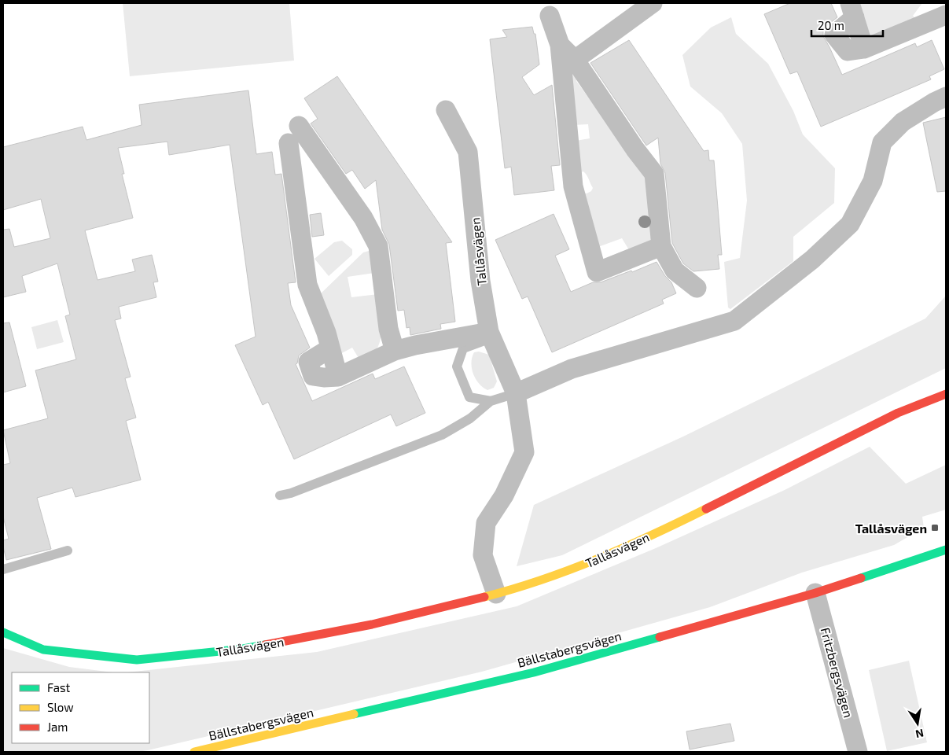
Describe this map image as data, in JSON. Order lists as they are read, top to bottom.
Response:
{
  "streets": {
    "street": ["Tallåsvägen", "Bällstabergsvägen", "Fritzbergsvägen"]
  },
  "crossings": [
    ["Bällstabergsvägen", "Fritzbergsvägen"]
  ],
  "places": {
    "transit": ["Tallåsvägen"]
  },
  "legend": ["Fast", "Slow", "Jam"],
  "scale_bar": "20 m",
  "north": "bottom"
}
